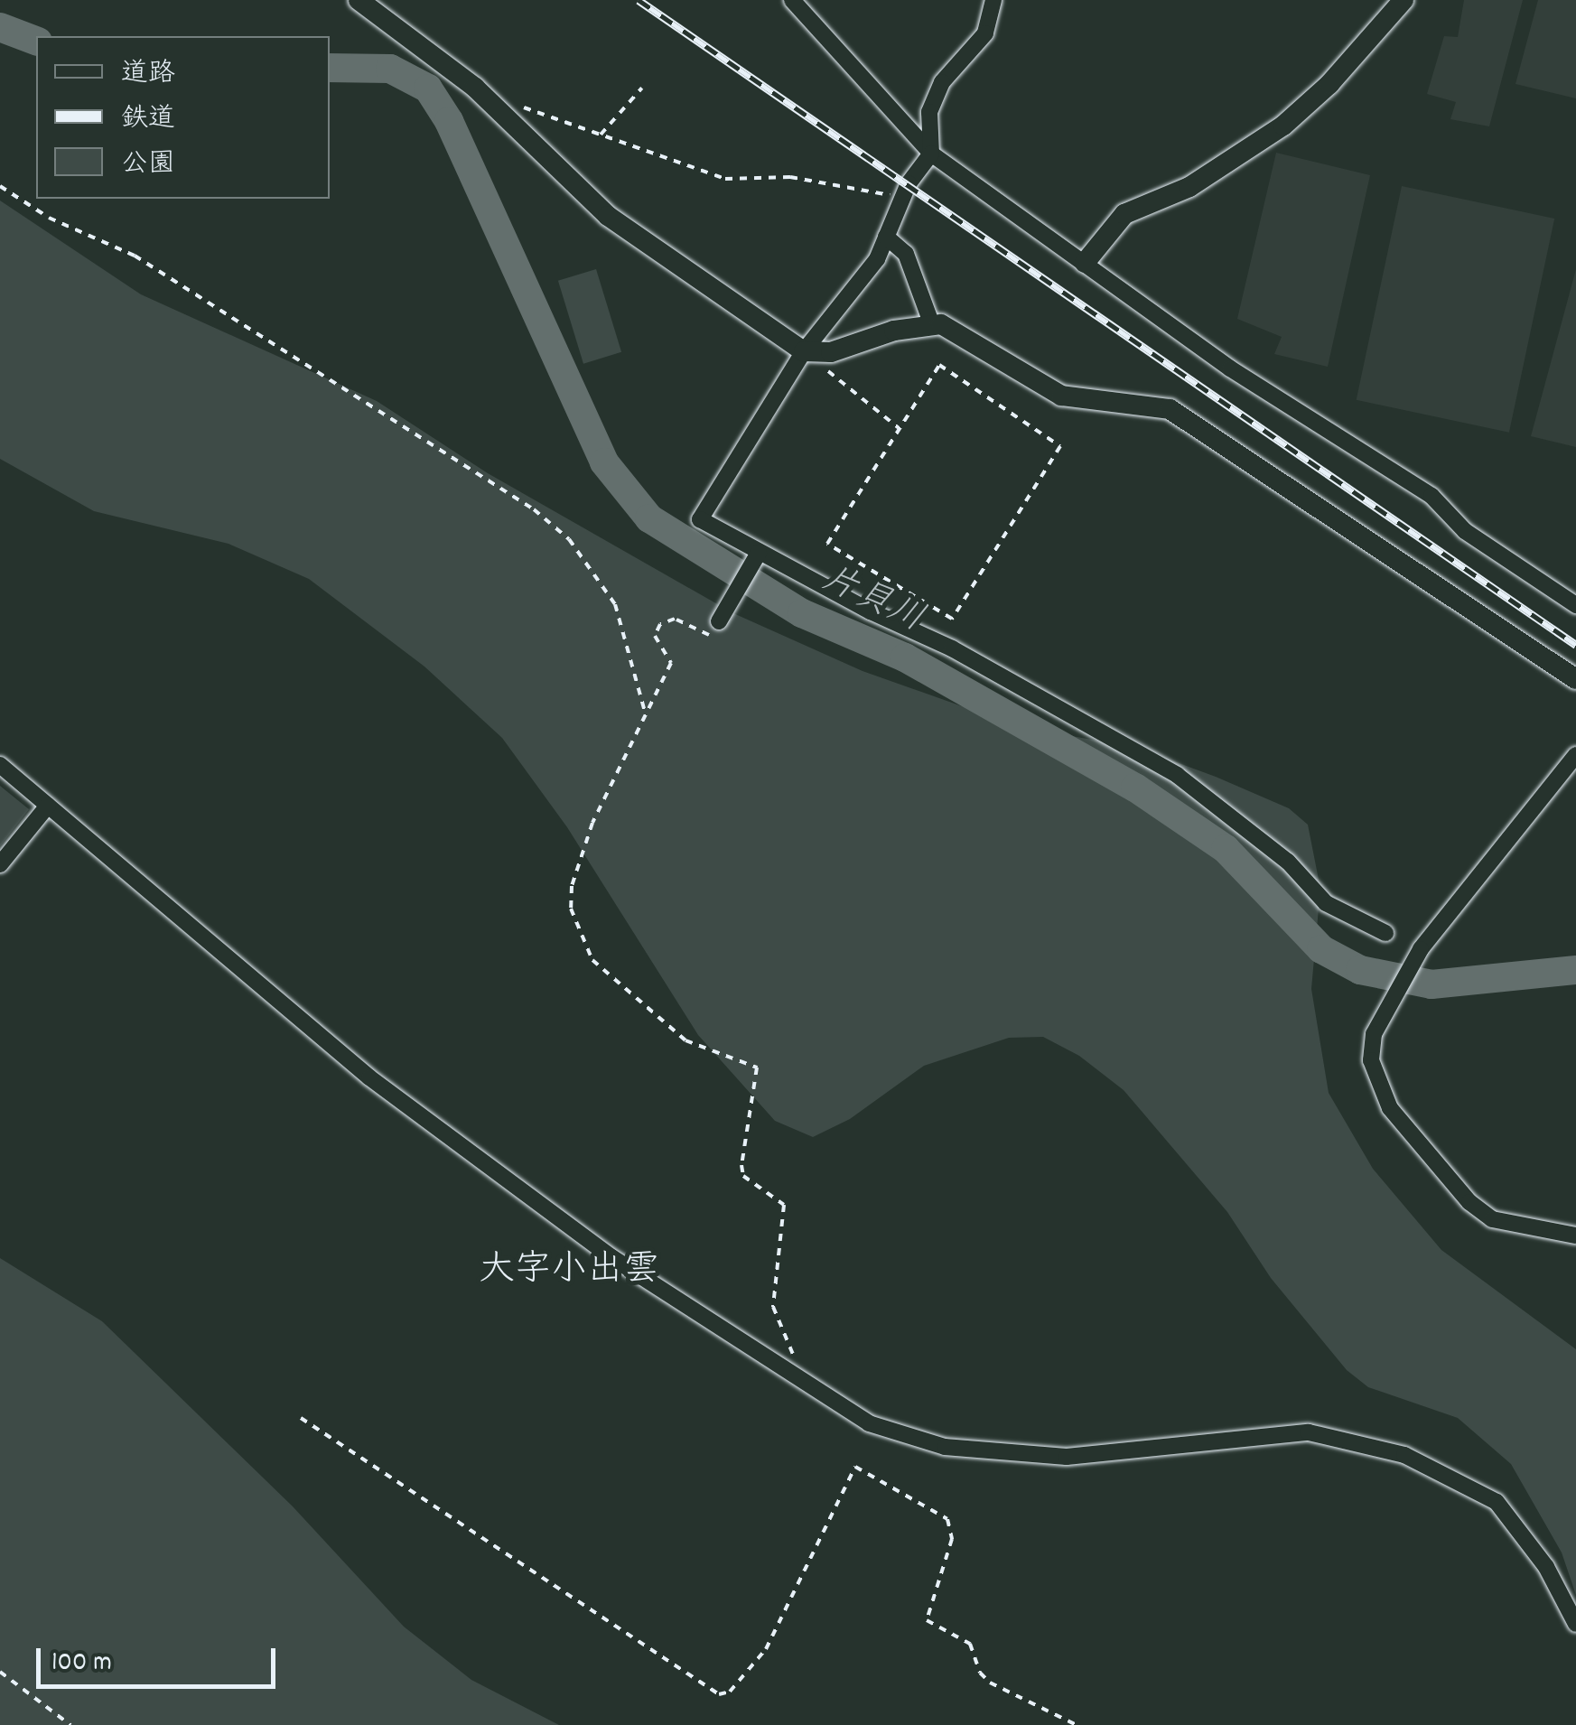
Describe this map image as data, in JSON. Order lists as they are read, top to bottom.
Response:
{
  "districts": ["大字小出雲"],
  "water": ["片貝川"],
  "legend": ["道路", "鉄道", "公園"],
  "scale_bar": "100 m"
}
